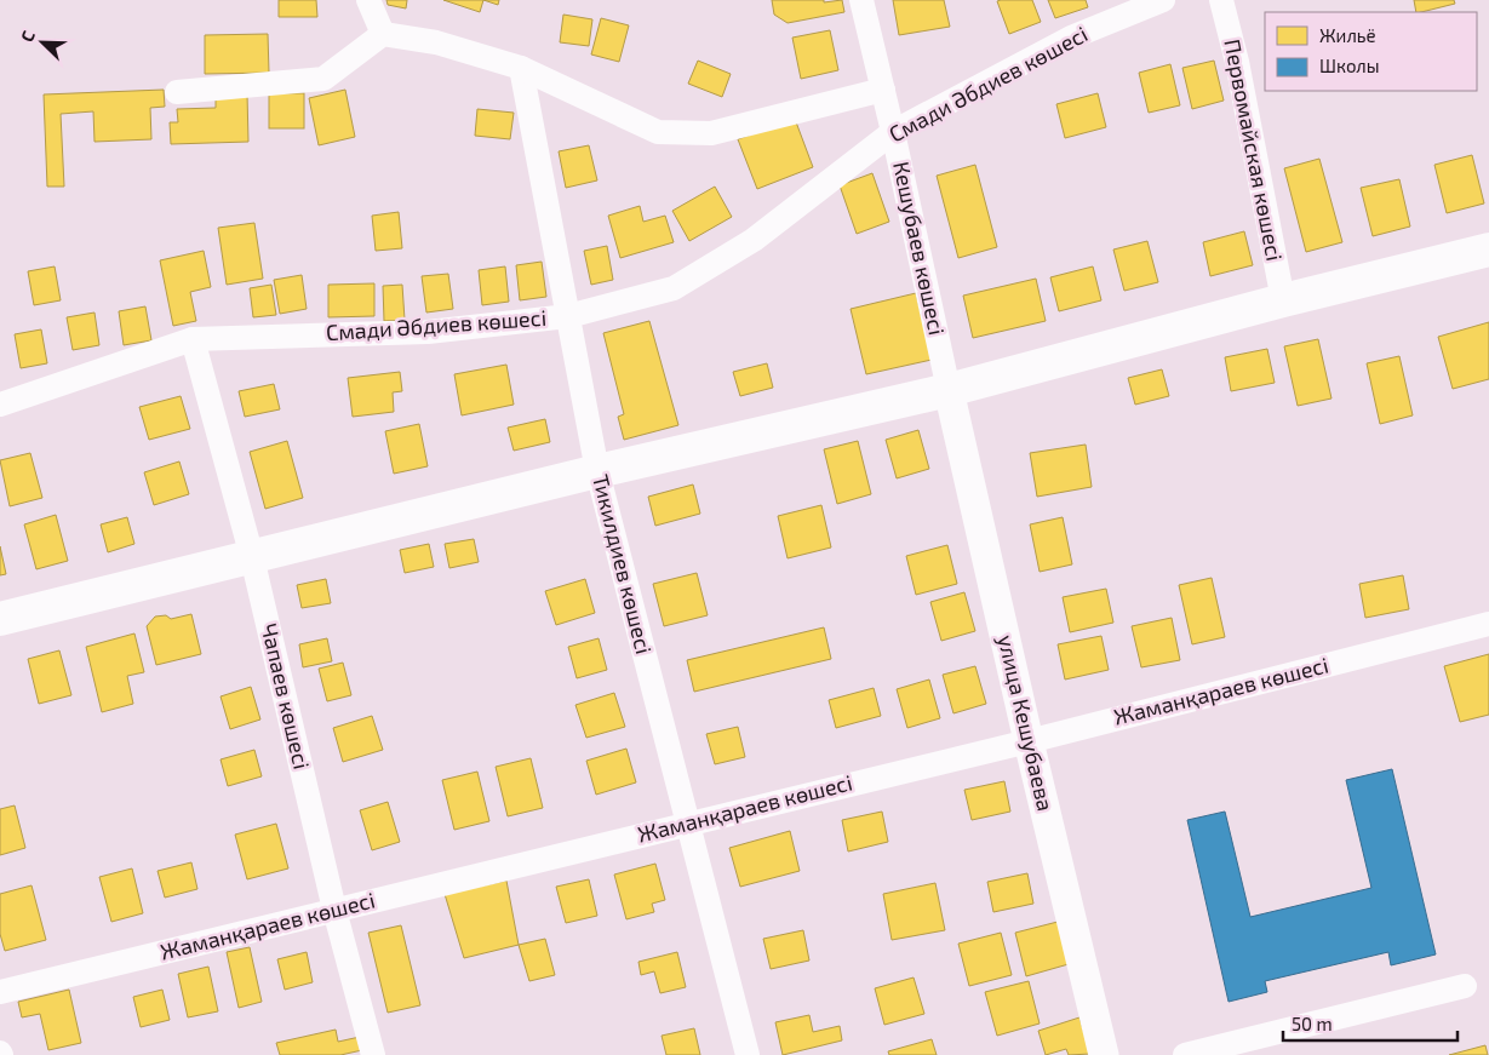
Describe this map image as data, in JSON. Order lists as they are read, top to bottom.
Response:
{
  "streets": {
    "street": [
      "Смади Әбдиев көшесі",
      "Первомайская көшесі",
      "Кешубаев көшесі",
      "Тикилдиев көшесі",
      "Жаманқараев көшесі",
      "Чапаев көшесі",
      "улица Кешубаева"
    ]
  },
  "crossings": [
    ["Смади Әбдиев көшесі", "Кешубаев көшесі"],
    ["Смади Әбдиев көшесі", "Тикилдиев көшесі"],
    ["Смади Әбдиев көшесі", "Чапаев көшесі"],
    ["Кешубаев көшесі", "улица Кешубаева"],
    ["Тикилдиев көшесі", "Жаманқараев көшесі"],
    ["Жаманқараев көшесі", "Чапаев көшесі"],
    ["Жаманқараев көшесі", "улица Кешубаева"]
  ],
  "legend": ["Жильё", "Школы"],
  "scale_bar": "50 m",
  "north": "top left"
}
